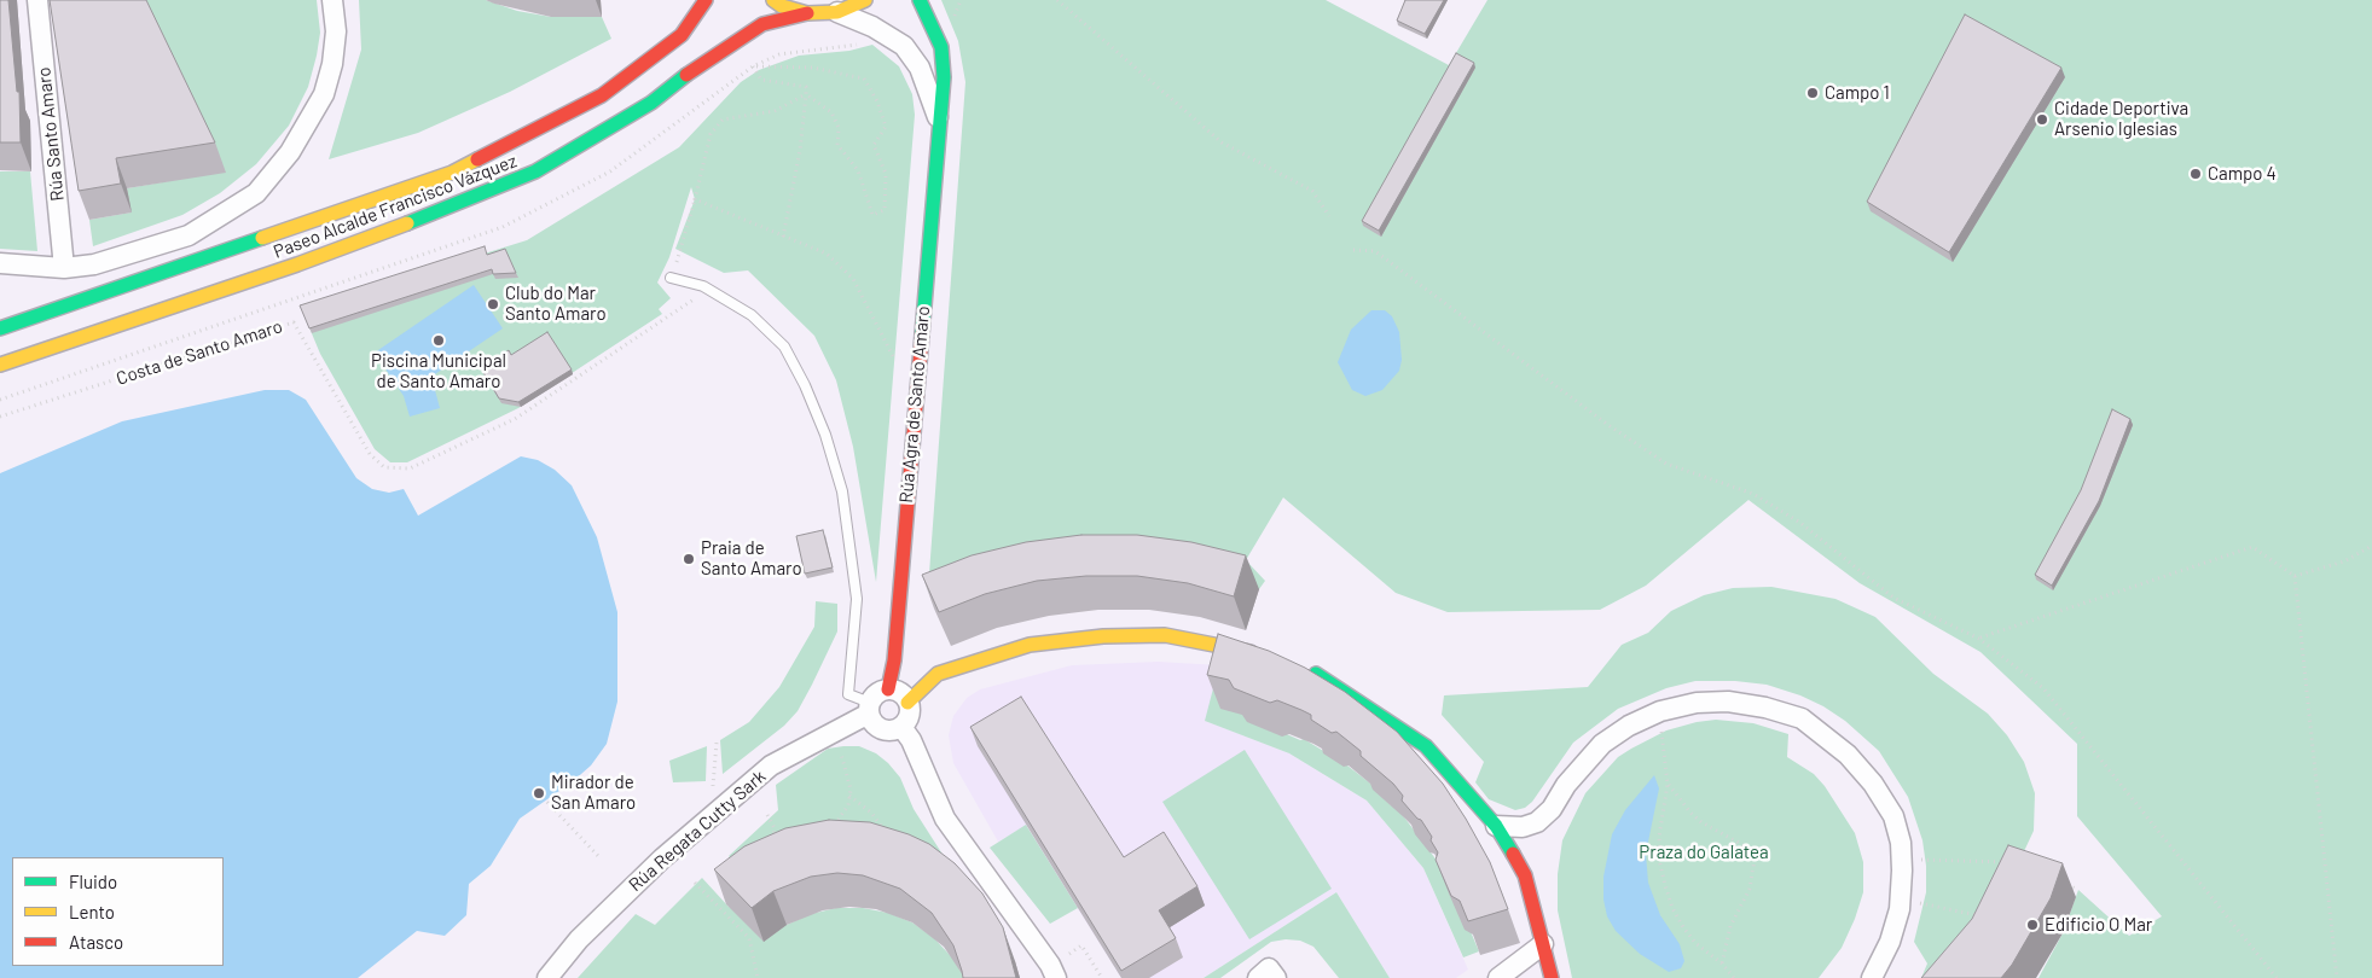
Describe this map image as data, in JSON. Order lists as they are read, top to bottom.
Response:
{
  "streets": {
    "main road": ["Paseo Alcalde Francisco Vázquez", "Rúa Agra de Santo Amaro"],
    "street": ["Rúa Santo Amaro", "Rúa Regata Cutty Sark"],
    "path": ["Costa de Santo Amaro"]
  },
  "crossings": [
    ["Rúa Agra de Santo Amaro", "Rúa Regata Cutty Sark"]
  ],
  "parks": ["Praza do Galatea"],
  "places": [
    "Campo 1",
    "Cidade Deportiva Arsenio Iglesias",
    "Campo 4",
    "Club do Mar Santo Amaro",
    "Piscina Municipal de Santo Amaro",
    "Praia de Santo Amaro",
    "Mirador de San Amaro",
    "Edificio O Mar"
  ],
  "legend": ["Fluido", "Lento", "Atasco"]
}
